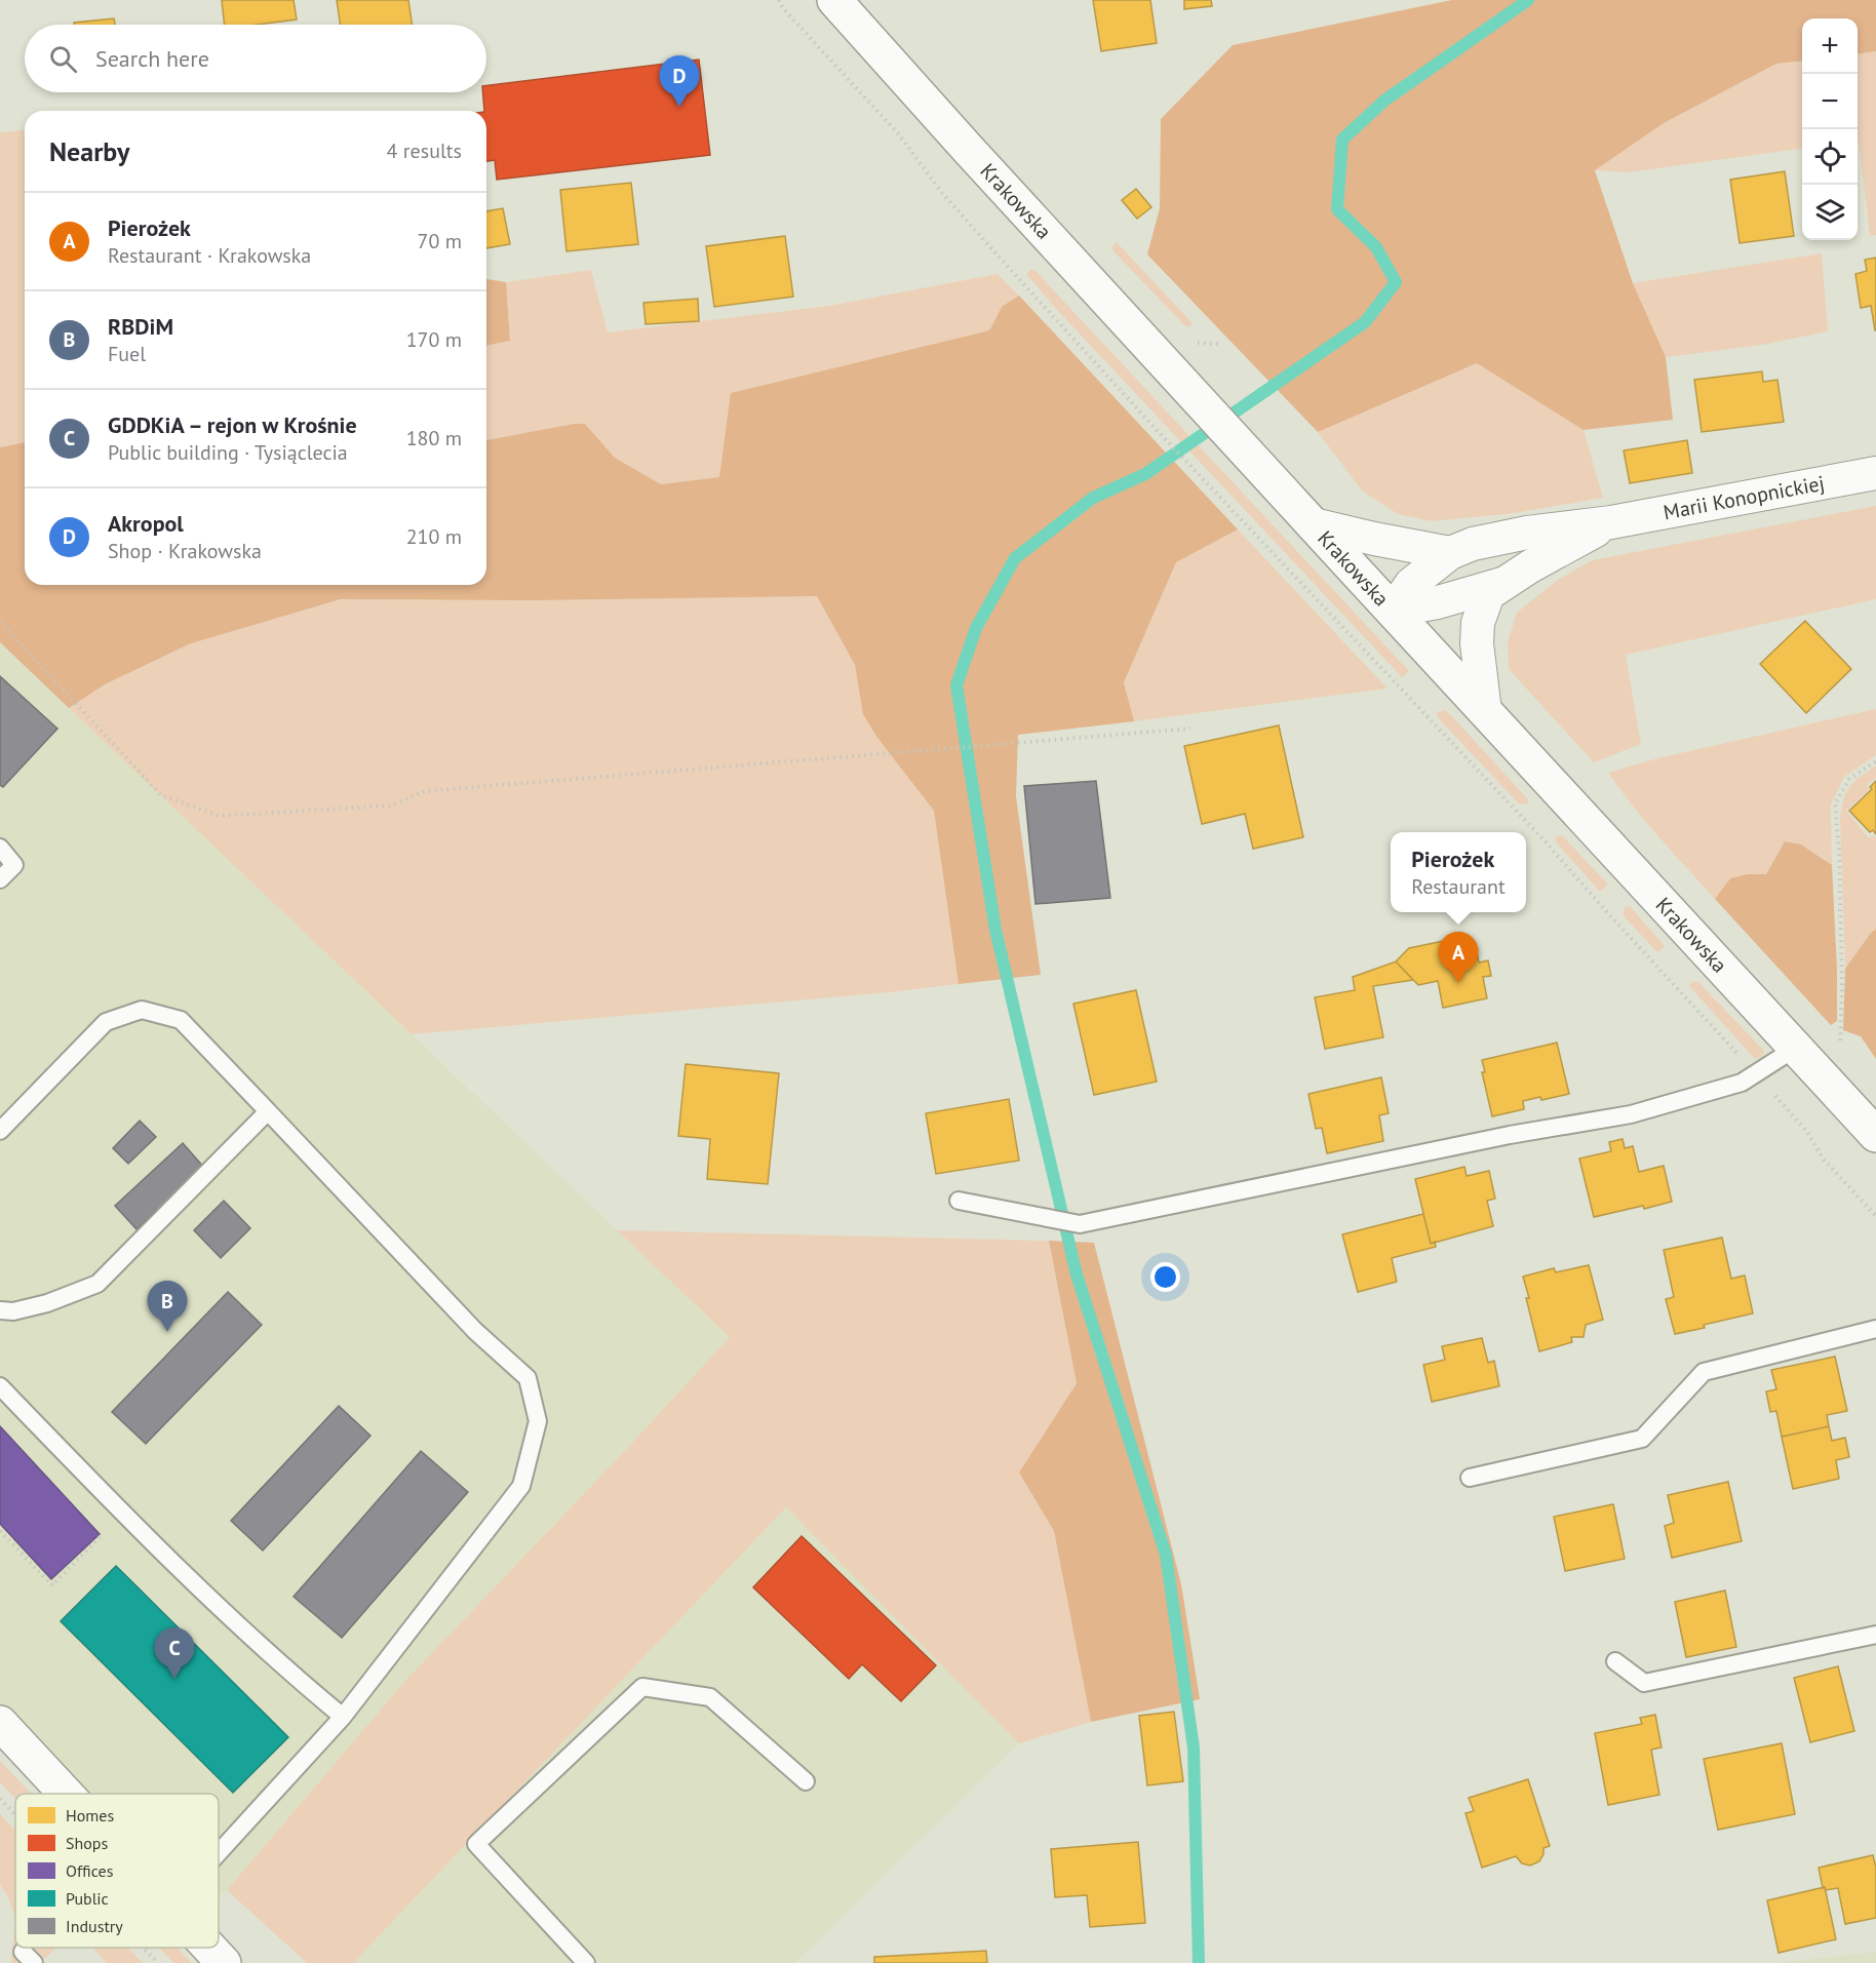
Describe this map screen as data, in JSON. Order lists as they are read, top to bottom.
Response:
{
  "streets": {
    "main road": ["Krakowska"],
    "street": ["Marii Konopnickiej"]
  },
  "crossings": [
    ["Krakowska", "Marii Konopnickiej"]
  ],
  "legend": [
    "Homes",
    "Shops",
    "Offices",
    "Public",
    "Industry"
  ],
  "page": {
    "map_buttons": ["+", "−"],
    "search": "Search here",
    "pins": [
      "D",
      "A",
      "B",
      "C"
    ],
    "heading": ["Nearby", "4 results"],
    "list": [
      {
        "mark": "A",
        "name": "Pierożek",
        "note": "Restaurant · Krakowska",
        "value": "70 m"
      },
      {
        "mark": "B",
        "name": "RBDiM",
        "note": "Fuel",
        "value": "170 m"
      },
      {
        "mark": "C",
        "name": "GDDKiA – rejon w Krośnie",
        "note": "Public building · Tysiąclecia",
        "value": "180 m"
      },
      {
        "mark": "D",
        "name": "Akropol",
        "note": "Shop · Krakowska",
        "value": "210 m"
      }
    ],
    "popup": ["Pierożek", "Restaurant"]
  }
}
